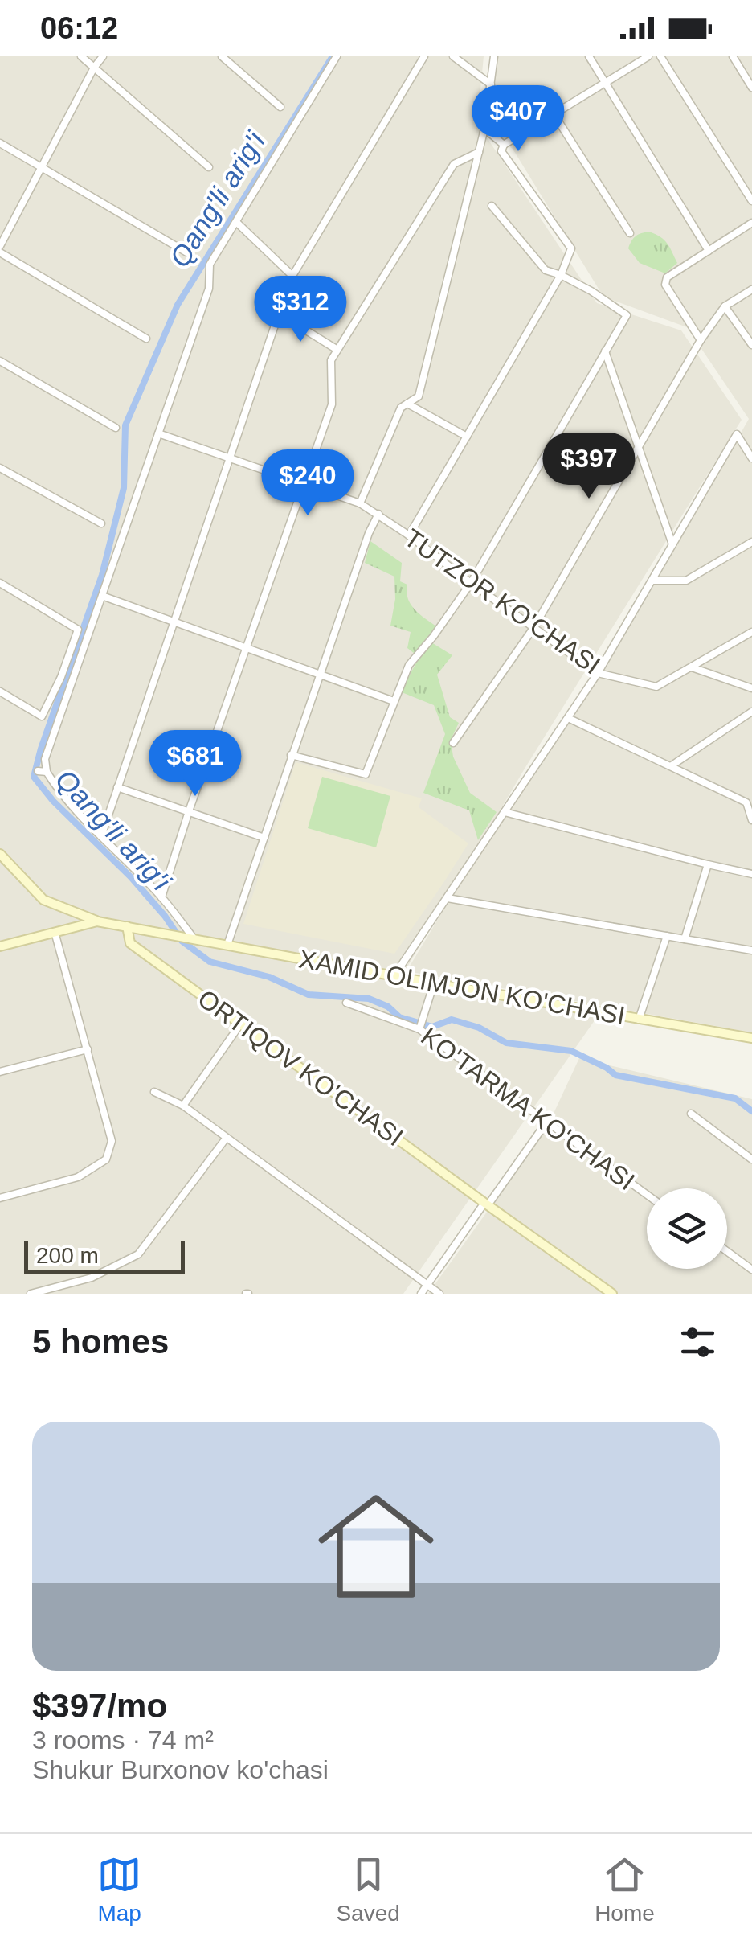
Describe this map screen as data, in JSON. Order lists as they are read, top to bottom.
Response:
{
  "streets": {
    "main road": ["XAMID OLIMJON KO'CHASI", "ORTIQOV KO'CHASI"],
    "street": ["TUTZOR KO'CHASI", "KO'TARMA KO'CHASI"]
  },
  "crossings": [
    ["XAMID OLIMJON KO'CHASI", "ORTIQOV KO'CHASI"]
  ],
  "water": ["Qang'li arig'i"],
  "scale_bar": "200 m",
  "page": {
    "status": "06:12",
    "price": [
      "$407",
      "$312",
      "$397",
      "$240",
      "$681"
    ],
    "scale": "200 m",
    "heading": "5 homes",
    "list": [
      {
        "name": "$397/mo",
        "note": "3 rooms · 74 m² · Shukur Burxonov ko'chasi"
      }
    ],
    "tabs": ["Map", "Saved", "Home"]
  }
}
